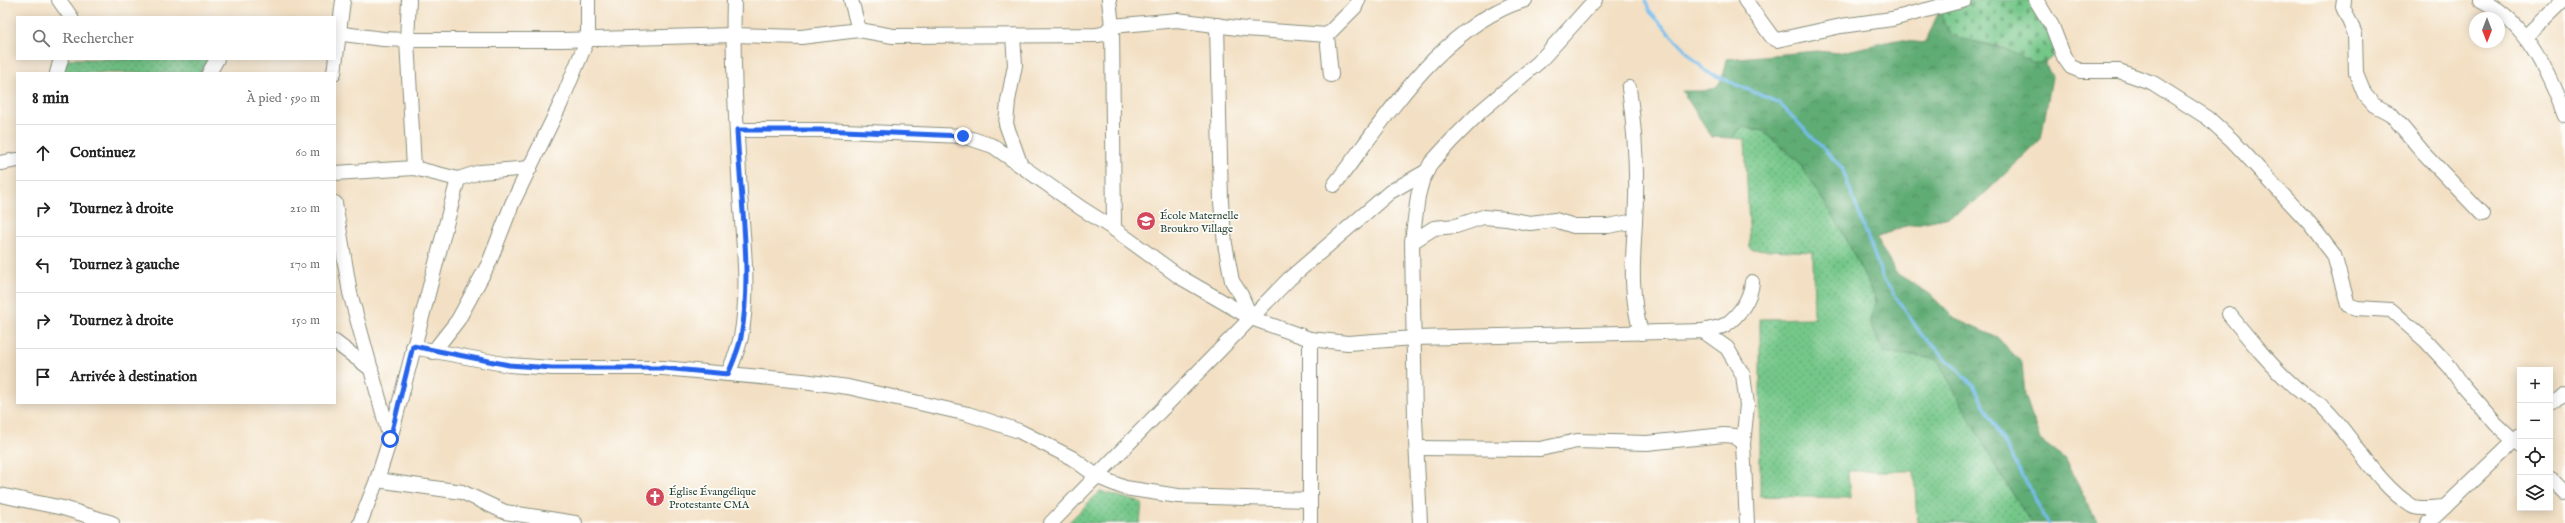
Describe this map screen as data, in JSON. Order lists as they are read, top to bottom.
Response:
{
  "places": {
    "school or university": ["École Maternelle Broukro Village"],
    "church": ["Église Évangélique Protestante CMA"]
  },
  "north": "bottom",
  "page": {
    "search": "Rechercher",
    "heading": ["8 min", "À pied · 590 m"],
    "list": [
      ["Continuez", "60 m"],
      ["Tournez à droite", "210 m"],
      ["Tournez à gauche", "170 m"],
      ["Tournez à droite", "150 m"],
      "Arrivée à destination"
    ],
    "map_buttons": ["+", "−"]
  }
}
